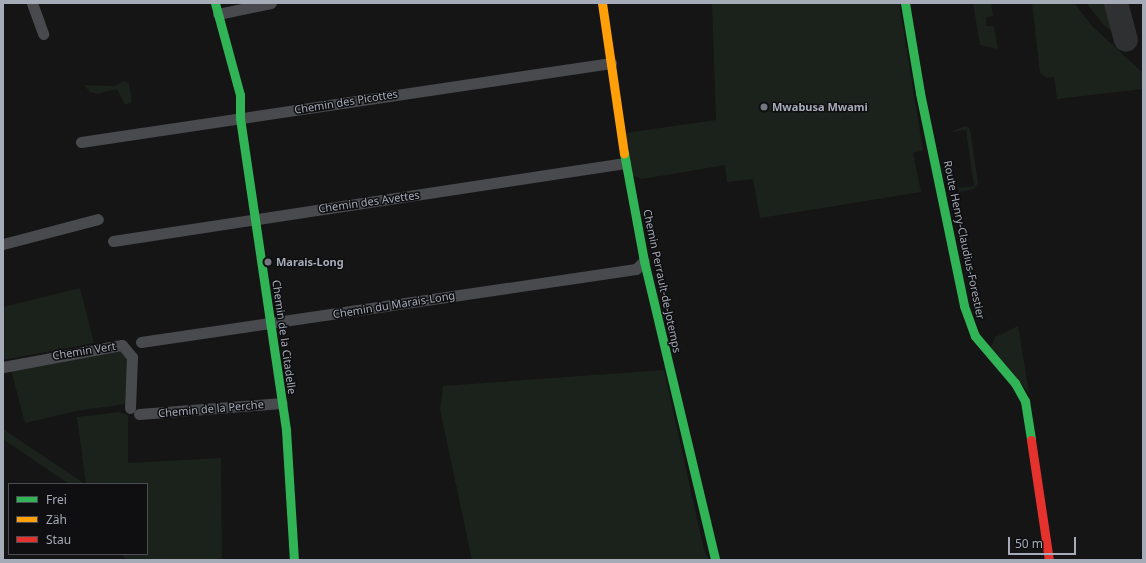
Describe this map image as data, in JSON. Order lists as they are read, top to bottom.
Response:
{
  "streets": {
    "street": [
      "Chemin des Picottes",
      "Chemin des Avettes",
      "Route Henry-Claudius-Forestier",
      "Chemin Perrault-de-Jotemps",
      "Chemin du Marais-Long",
      "Chemin de la Citadelle",
      "Chemin Vert",
      "Chemin de la Perche"
    ]
  },
  "crossings": [
    ["Chemin des Picottes", "Chemin Perrault-de-Jotemps"],
    ["Chemin des Picottes", "Chemin de la Citadelle"],
    ["Chemin des Avettes", "Chemin Perrault-de-Jotemps"],
    ["Chemin des Avettes", "Chemin de la Citadelle"],
    ["Chemin Perrault-de-Jotemps", "Chemin du Marais-Long"],
    ["Chemin du Marais-Long", "Chemin de la Citadelle"],
    ["Chemin de la Citadelle", "Chemin de la Perche"],
    ["Chemin Vert", "Chemin de la Perche"]
  ],
  "places": ["Mwabusa Mwami", "Marais-Long"],
  "legend": ["Frei", "Zäh", "Stau"],
  "scale_bar": "50 m"
}
